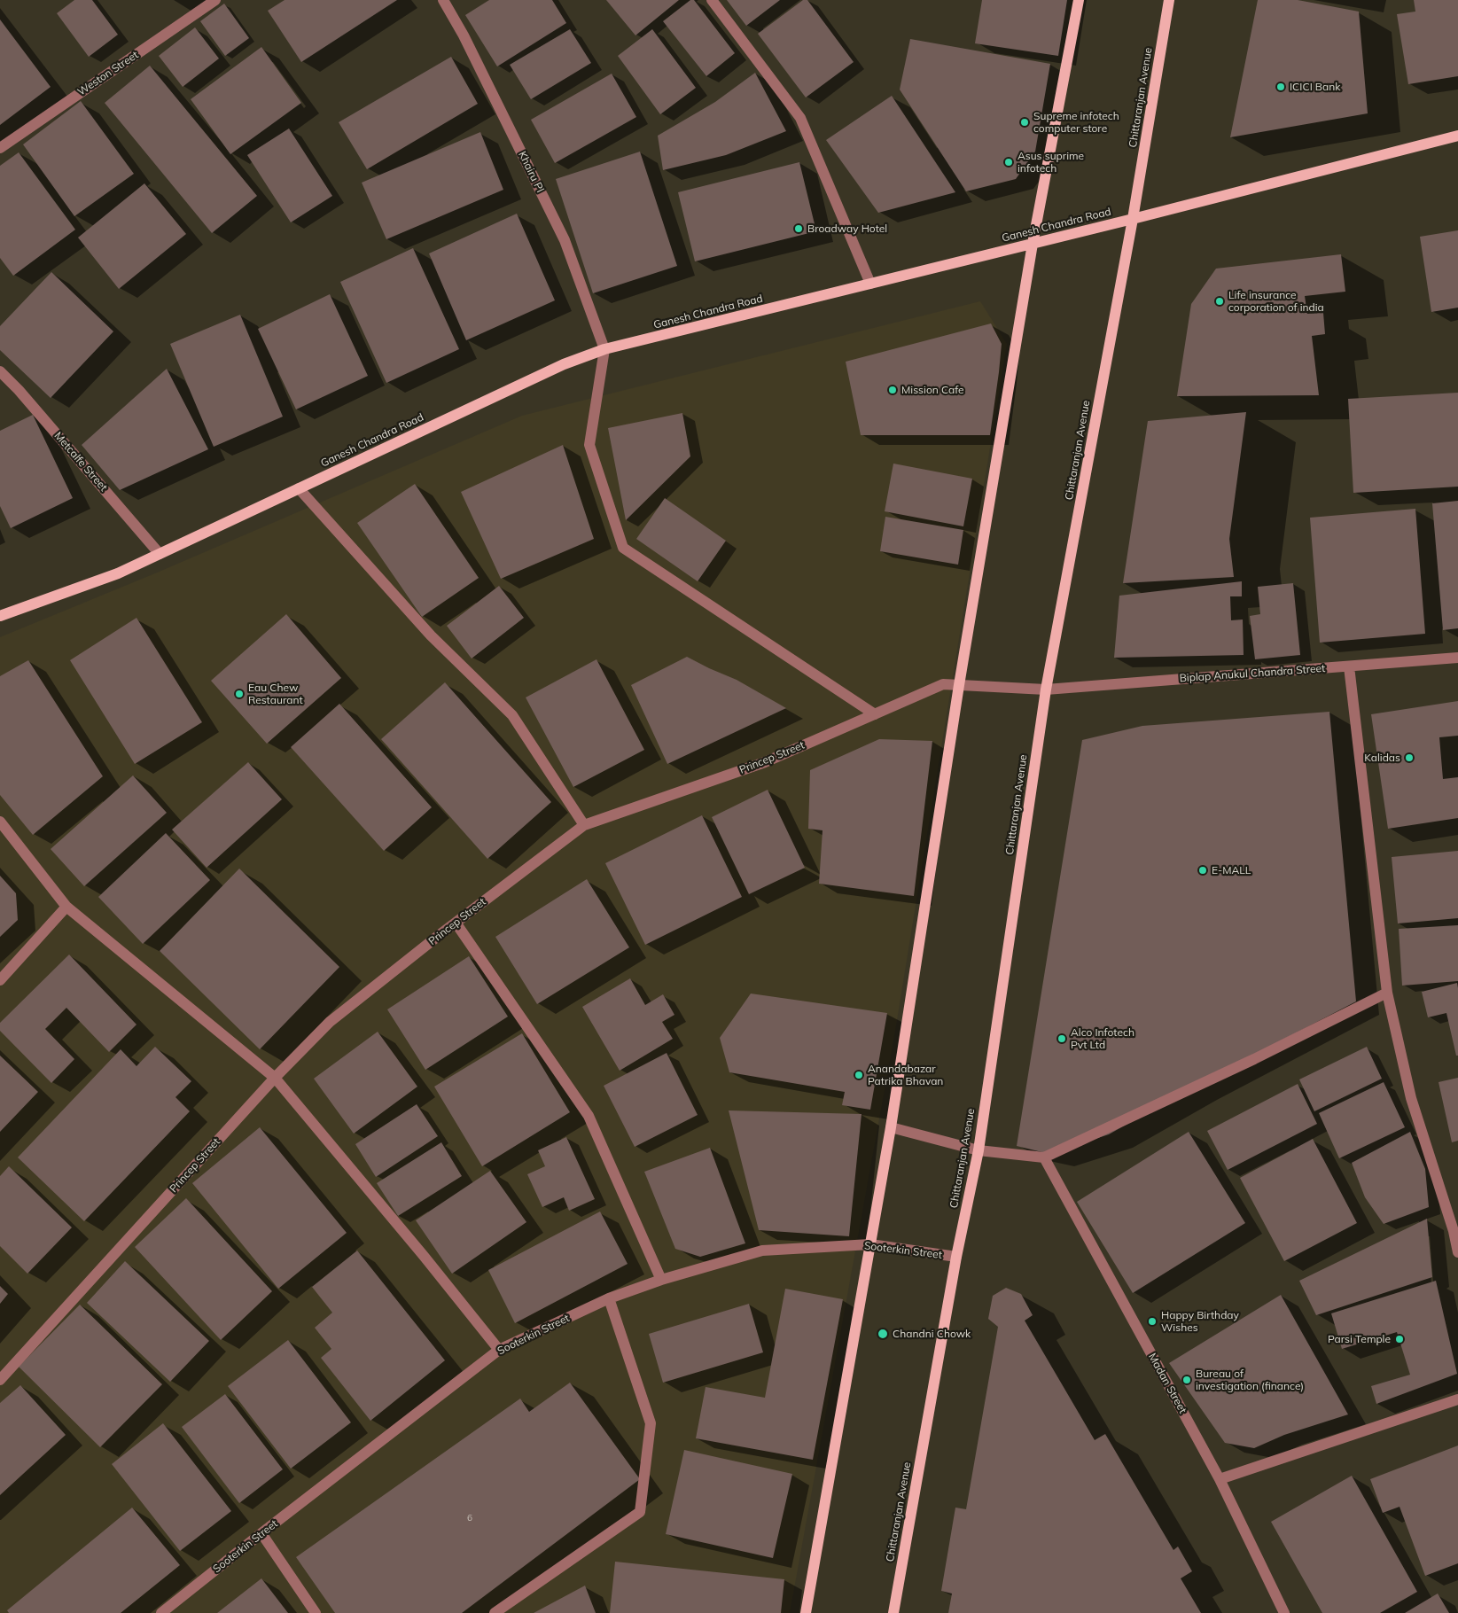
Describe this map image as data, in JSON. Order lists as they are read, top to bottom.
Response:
{
  "streets": {
    "main road": ["Chittaranjan Avenue", "Ganesh Chandra Road"],
    "street": [
      "Weston Street",
      "Khairu Pl",
      "Metcalfe Street",
      "Biplap Anukul Chandra Street",
      "Princep Street",
      "Sooterkin Street",
      "Madan Street"
    ]
  },
  "crossings": [
    ["Chittaranjan Avenue", "Ganesh Chandra Road"],
    ["Chittaranjan Avenue", "Biplap Anukul Chandra Street"],
    ["Chittaranjan Avenue", "Princep Street"],
    ["Chittaranjan Avenue", "Sooterkin Street"],
    ["Khairu Pl", "Ganesh Chandra Road"],
    ["Ganesh Chandra Road", "Metcalfe Street"],
    ["Biplap Anukul Chandra Street", "Princep Street"]
  ],
  "places": [
    "ICICI Bank",
    "Supreme infotech computer store",
    "Asus suprime infotech",
    "Broadway Hotel",
    "Life insurance corporation of india",
    "Mission Cafe",
    "Eau Chew Restaurant",
    "Kalidas",
    "E-MALL",
    "Alco Infotech Pvt Ltd",
    "Anandabazar Patrika Bhavan",
    "Happy Birthday Wishes",
    "Chandni Chowk",
    "Parsi Temple",
    "Bureau of investigation (finance)"
  ],
  "house_numbers": ["6"]
}
